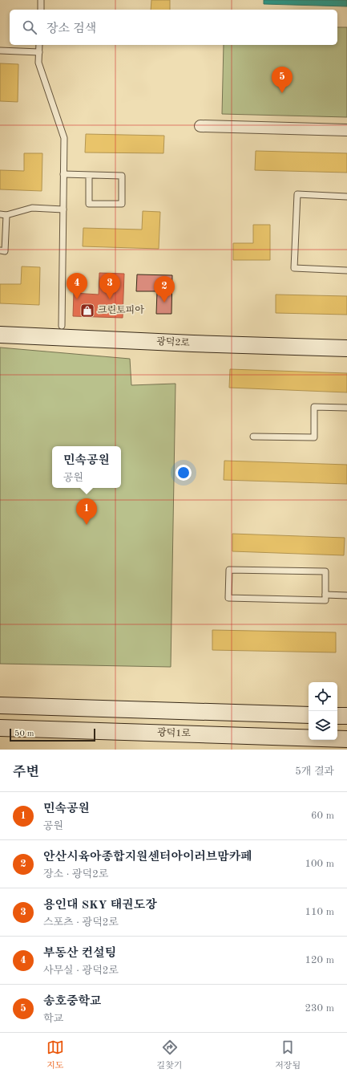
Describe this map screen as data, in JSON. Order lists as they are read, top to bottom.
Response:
{
  "streets": {
    "street": ["광덕2로", "광덕1로"]
  },
  "places": {
    "shop": ["크린토피아"]
  },
  "scale_bar": "50 m",
  "page": {
    "search": "장소 검색",
    "pins": [
      "5",
      "3",
      "4",
      "2",
      "1"
    ],
    "popup": ["민속공원", "공원"],
    "scale": "50 m",
    "heading": ["주변", "5개 결과"],
    "list": [
      {
        "mark": "1",
        "name": "민속공원",
        "note": "공원",
        "value": "60 m"
      },
      {
        "mark": "2",
        "name": "안산시육아종합지원센터아이러브맘카페",
        "note": "장소 · 광덕2로",
        "value": "100 m"
      },
      {
        "mark": "3",
        "name": "용인대 SKY 태권도장",
        "note": "스포츠 · 광덕2로",
        "value": "110 m"
      },
      {
        "mark": "4",
        "name": "부동산 컨설팅",
        "note": "사무실 · 광덕2로",
        "value": "120 m"
      },
      {
        "mark": "5",
        "name": "송호중학교",
        "note": "학교",
        "value": "230 m"
      }
    ],
    "nav": ["지도", "길찾기", "저장됨"]
  }
}
